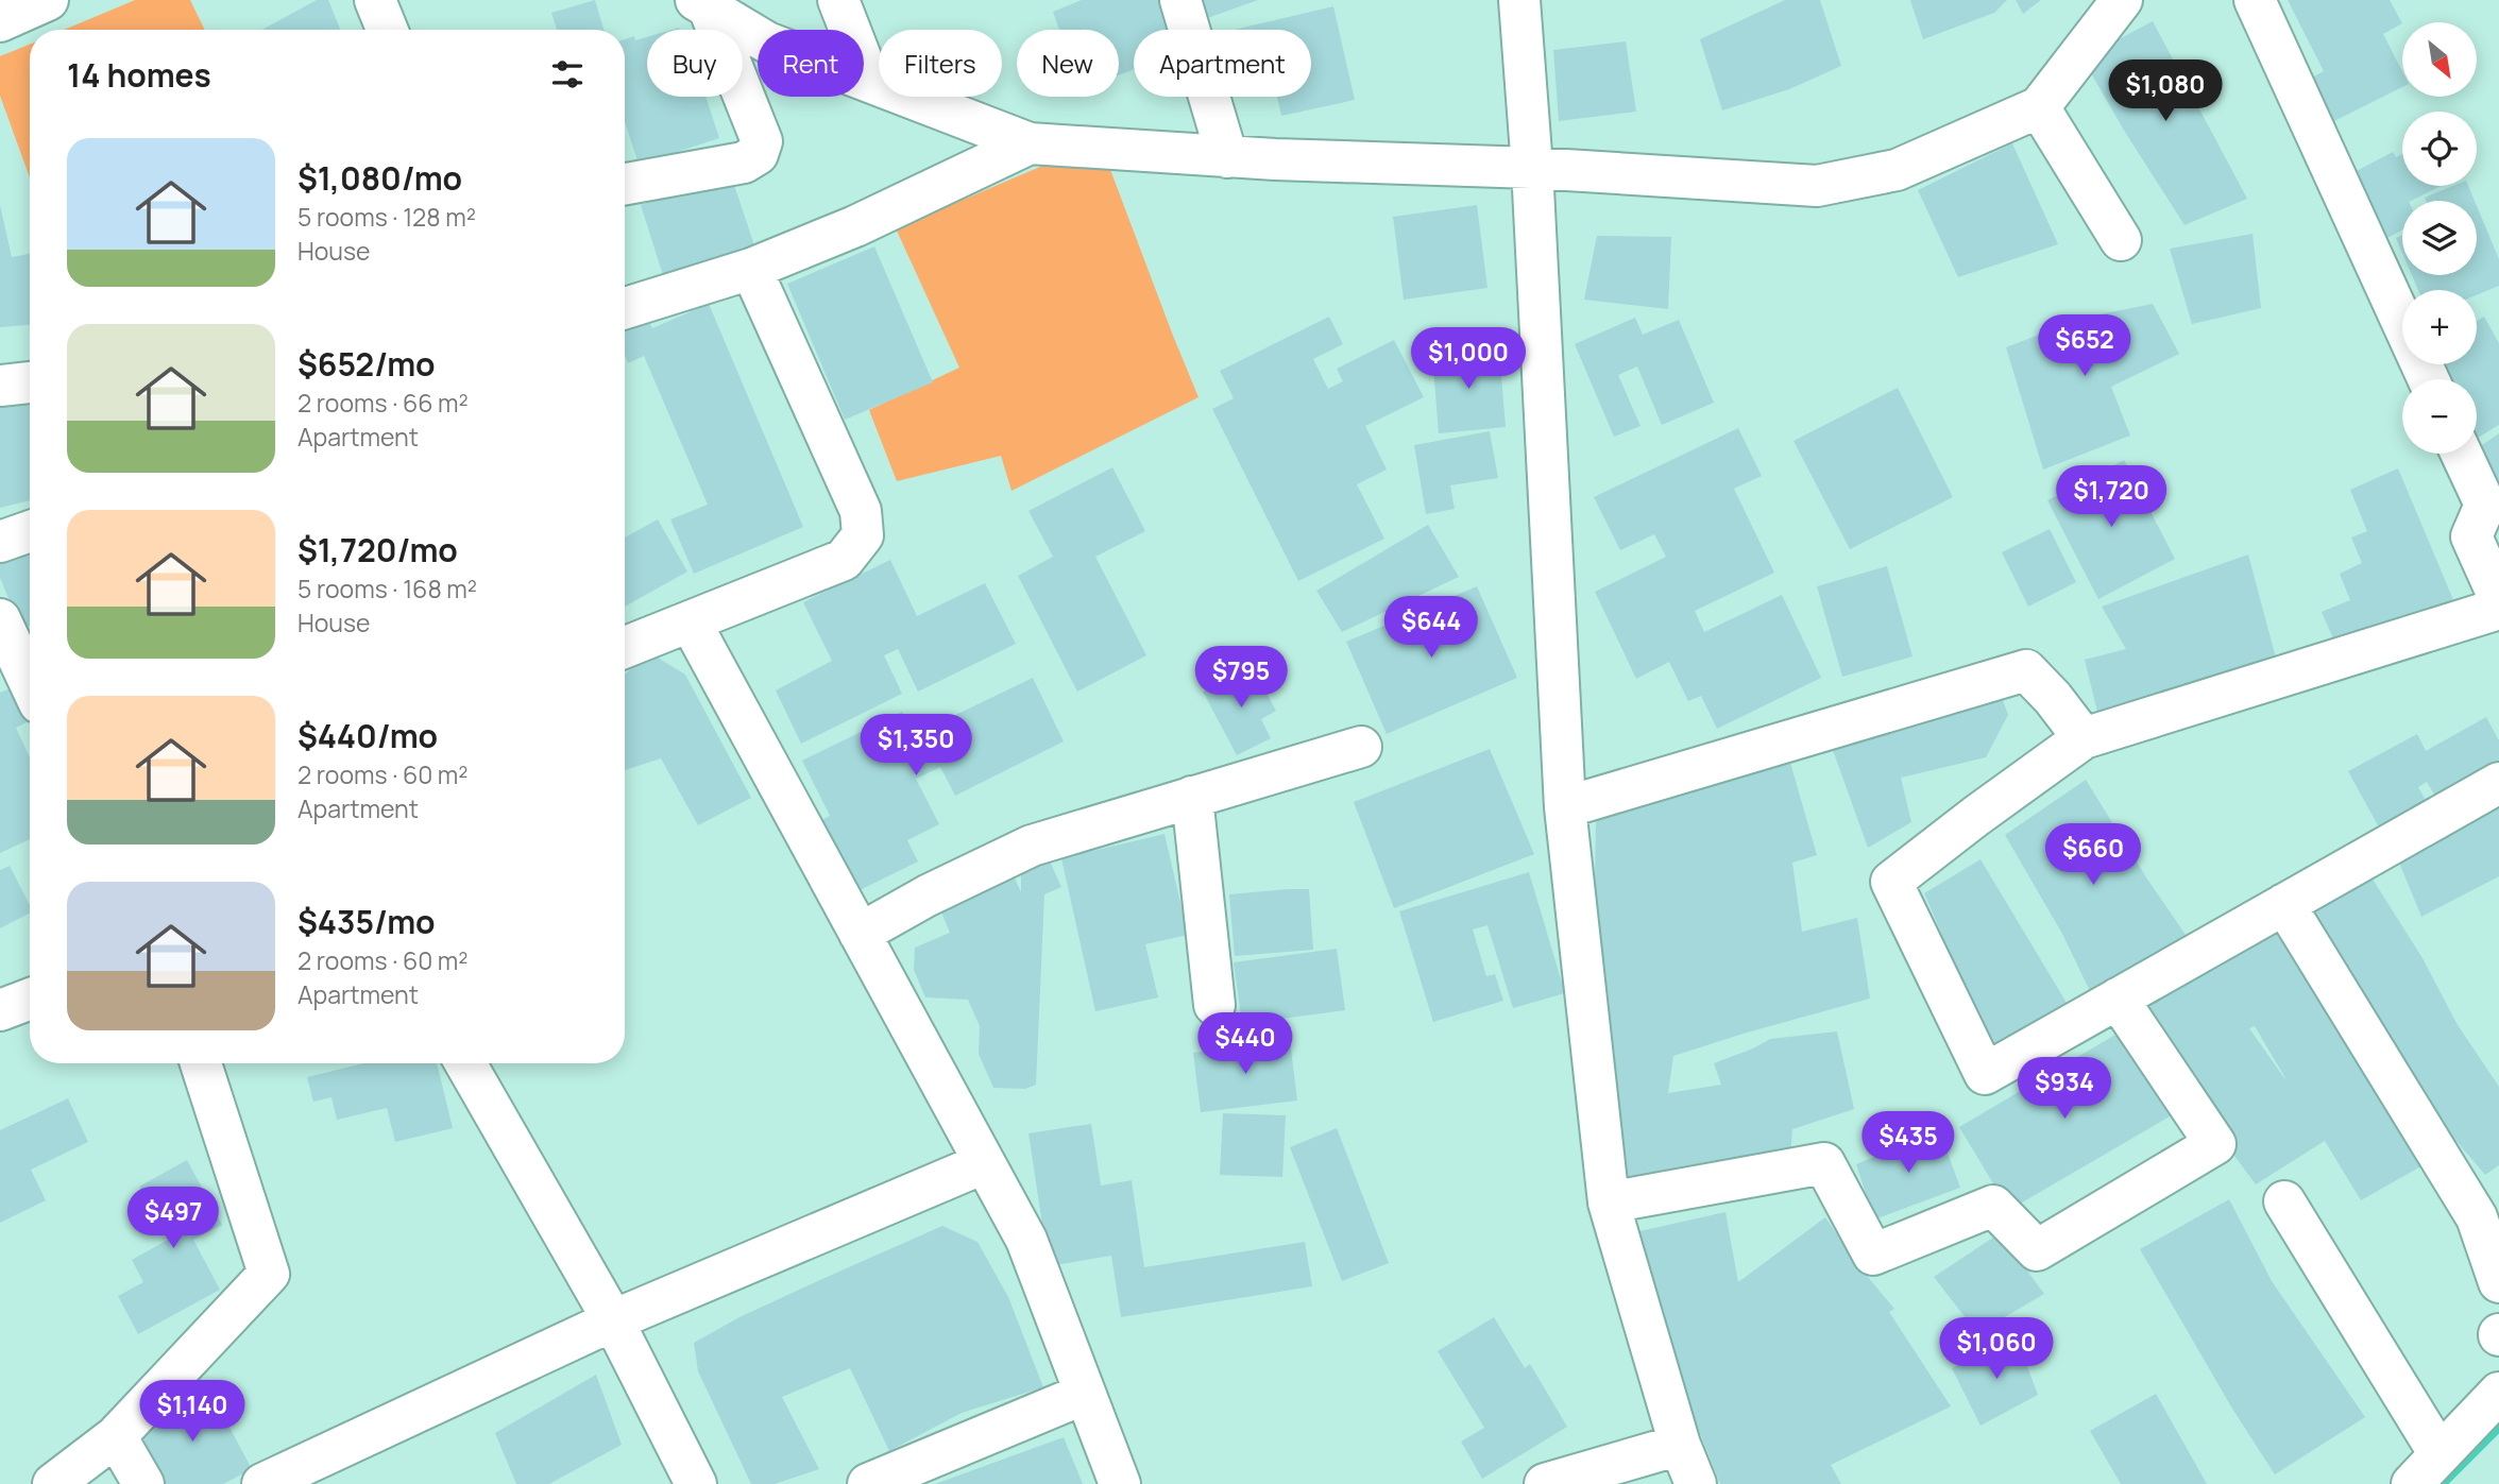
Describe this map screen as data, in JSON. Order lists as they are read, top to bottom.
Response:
{
  "north": "bottom right",
  "page": {
    "map_buttons": ["+", "−"],
    "chip": [
      "Buy",
      "Rent",
      "Filters",
      "New",
      "Apartment"
    ],
    "heading": "14 homes",
    "price": [
      "$1,080",
      "$652",
      "$1,000",
      "$1,720",
      "$644",
      "$795",
      "$1,350",
      "$660",
      "$440",
      "$934",
      "$435",
      "$497",
      "$1,060",
      "$1,140"
    ],
    "list": [
      {
        "name": "$1,080/mo",
        "note": "5 rooms · 128 m² · House"
      },
      {
        "name": "$652/mo",
        "note": "2 rooms · 66 m² · Apartment"
      },
      {
        "name": "$1,720/mo",
        "note": "5 rooms · 168 m² · House"
      },
      {
        "name": "$440/mo",
        "note": "2 rooms · 60 m² · Apartment"
      },
      {
        "name": "$435/mo",
        "note": "2 rooms · 60 m² · Apartment"
      }
    ]
  }
}
